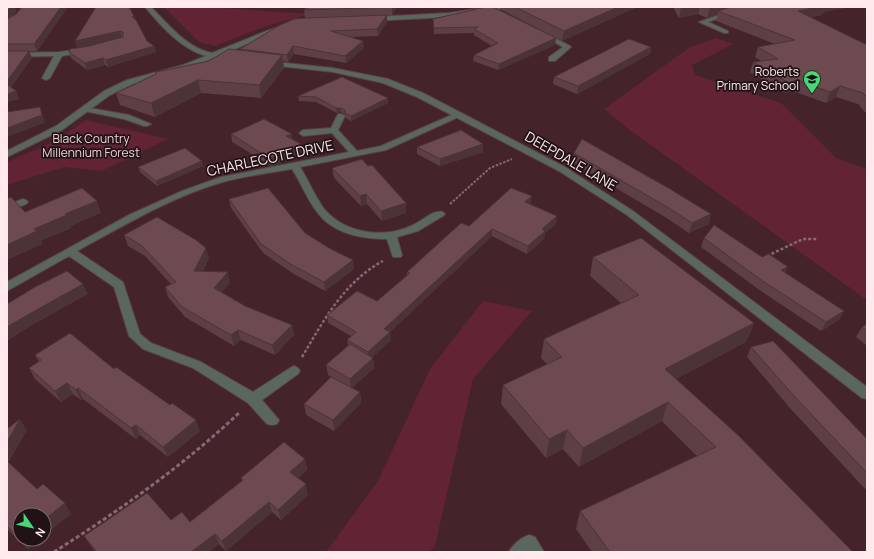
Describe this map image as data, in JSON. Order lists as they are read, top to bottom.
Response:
{
  "streets": {
    "street": ["CHARLECOTE DRIVE", "DEEPDALE LANE"]
  },
  "crossings": [
    ["CHARLECOTE DRIVE", "DEEPDALE LANE"]
  ],
  "parks": ["Black Country Millennium Forest"],
  "places": {
    "school or university": ["Roberts Primary School"]
  },
  "north": "bottom right"
}
